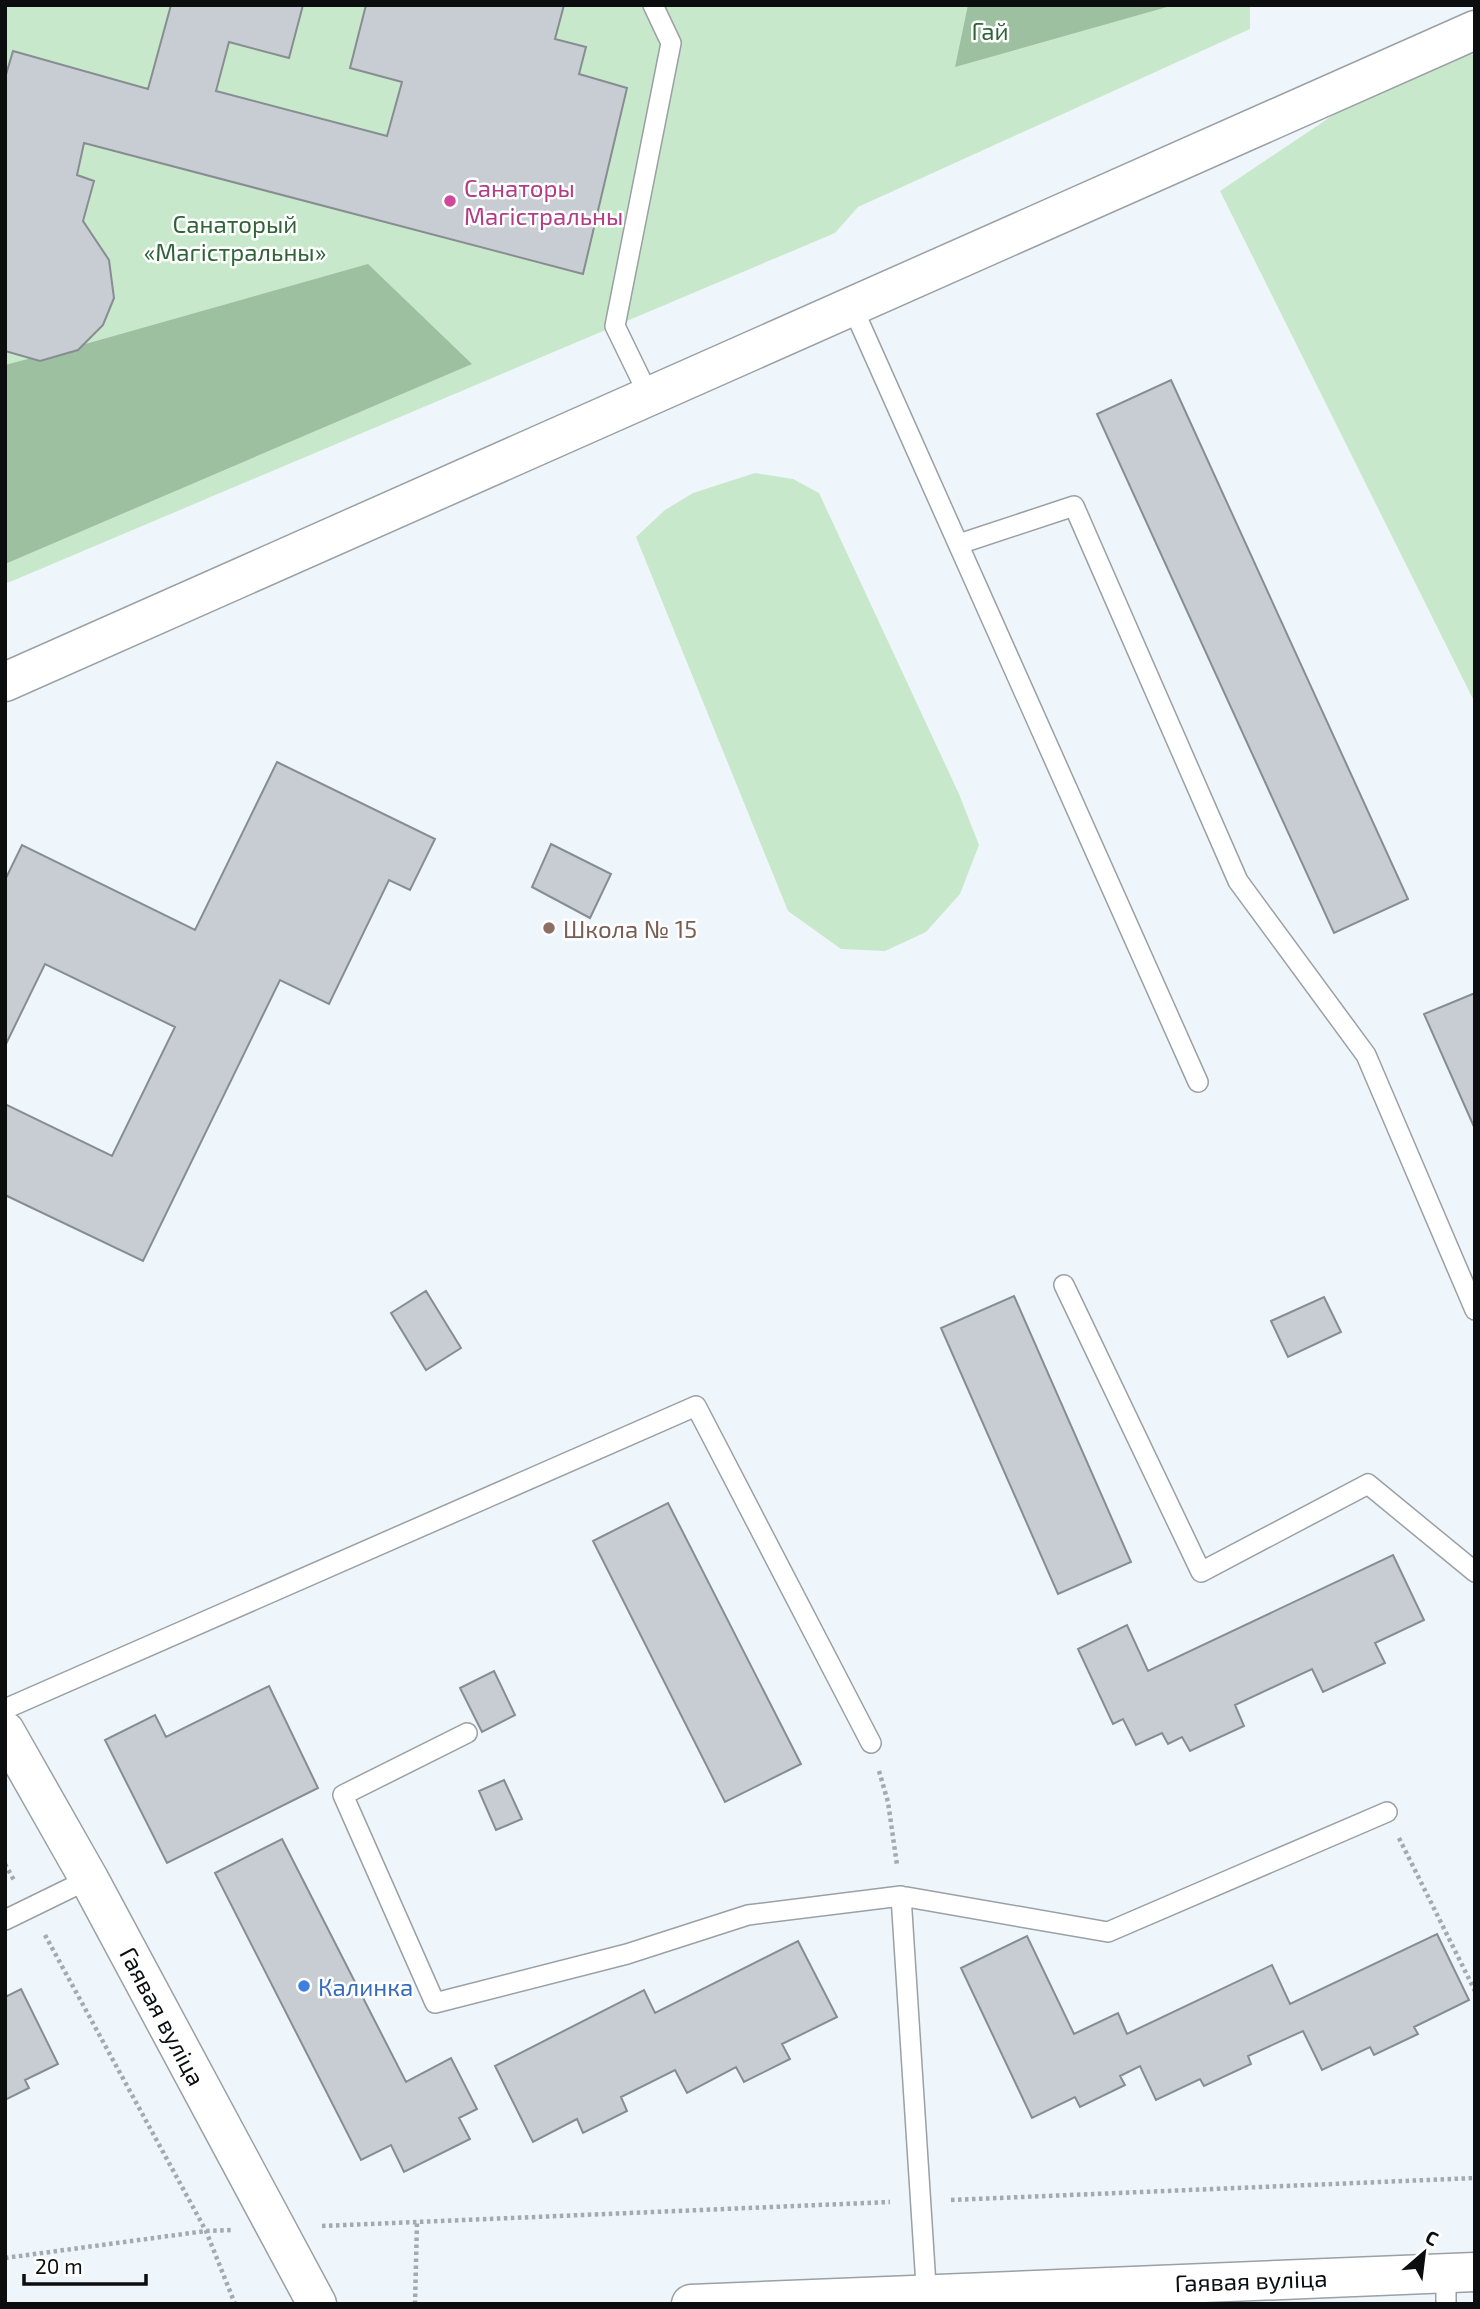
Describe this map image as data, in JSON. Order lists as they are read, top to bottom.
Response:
{
  "streets": {
    "street": ["Гаявая вуліца"]
  },
  "parks": ["Гай", "Санаторый «Магістральны»"],
  "places": ["Санаторы Магістральны", "Школа № 15", "Калинка"],
  "scale_bar": "20 m",
  "north": "top right"
}
